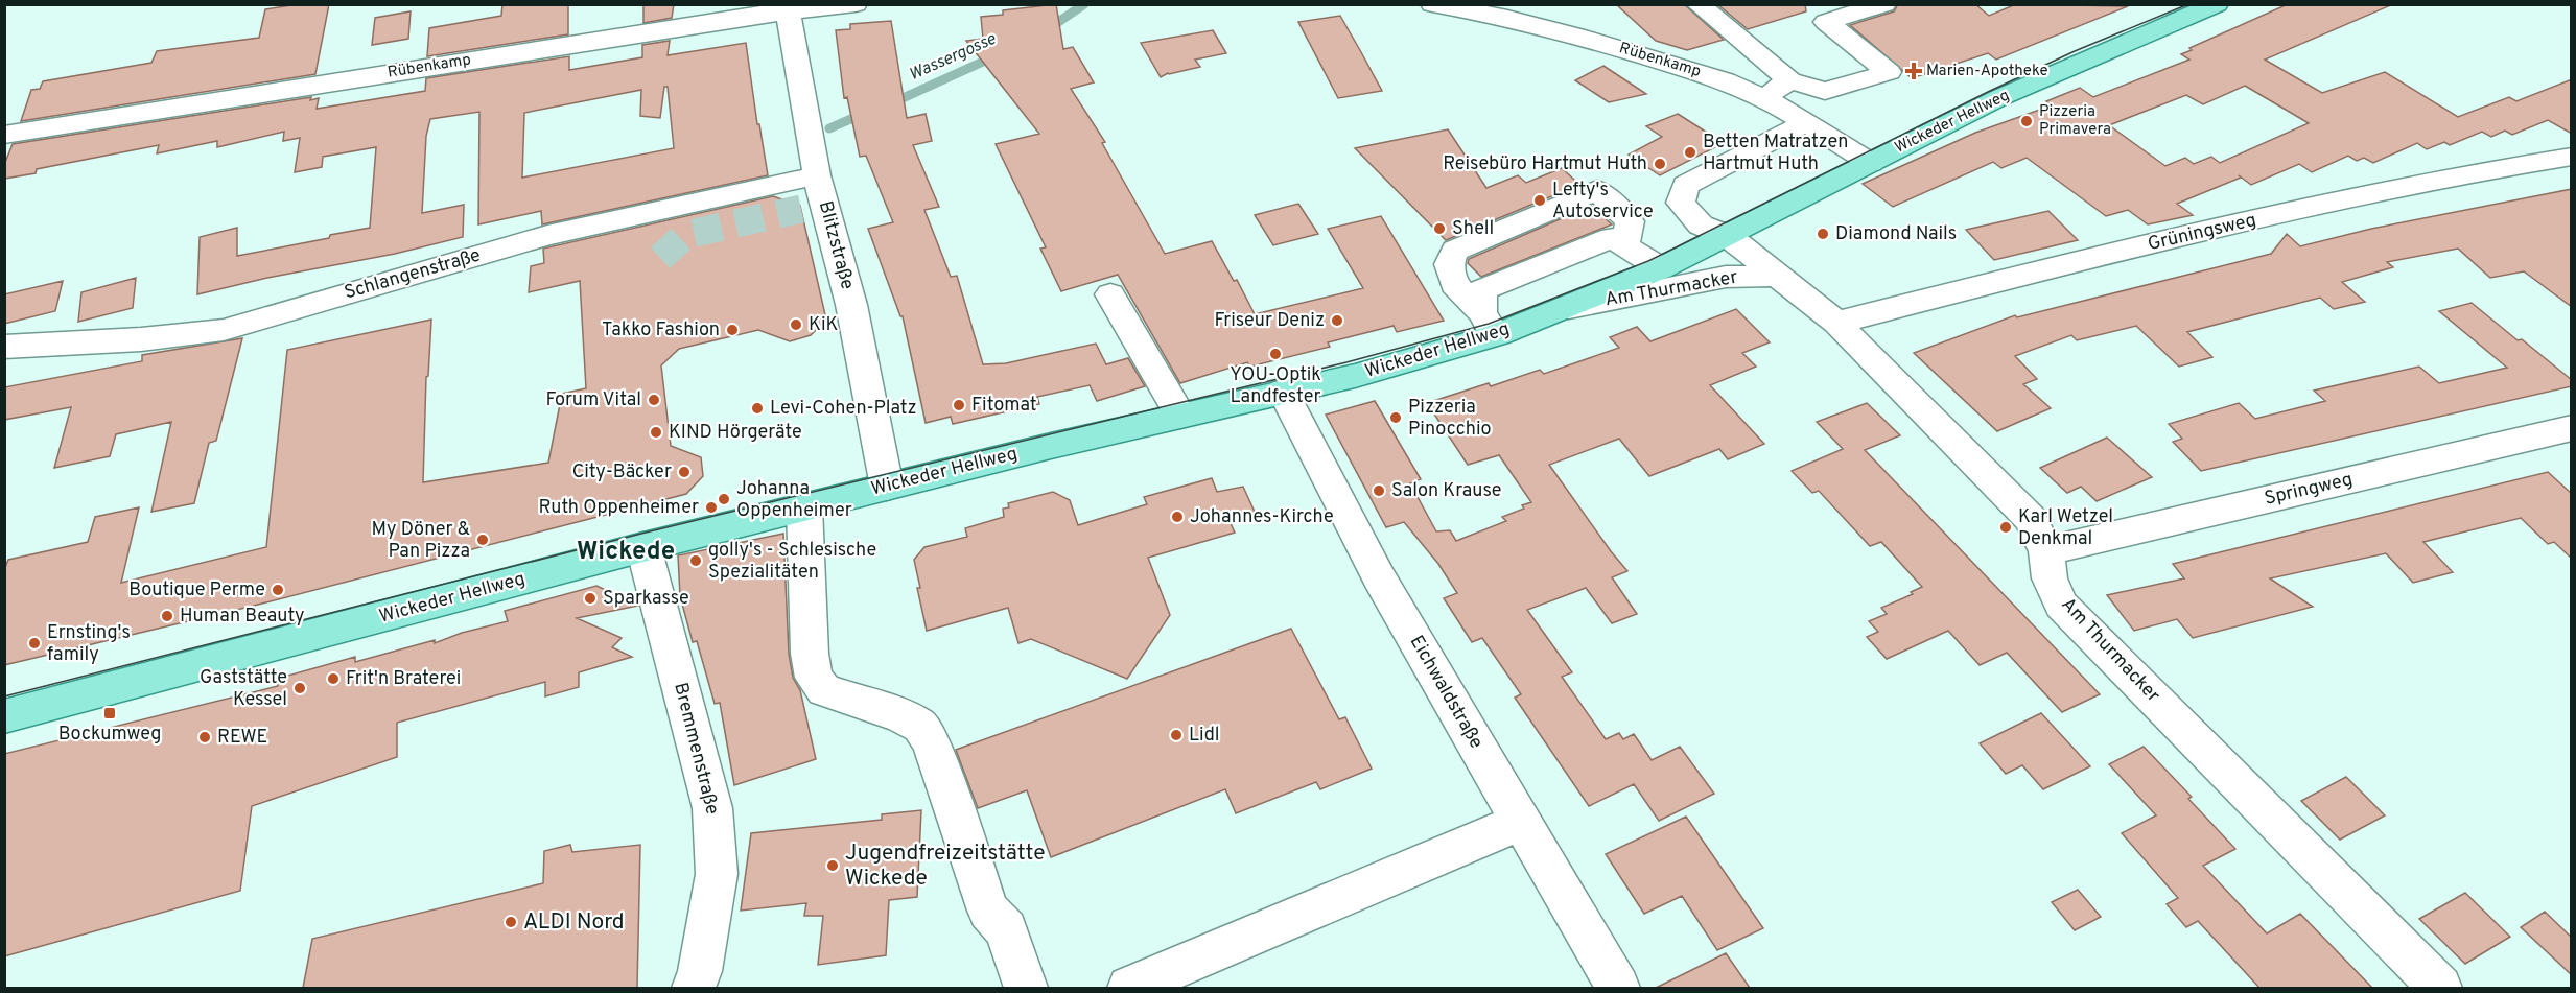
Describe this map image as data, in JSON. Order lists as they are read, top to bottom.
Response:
{
  "streets": {
    "main road": ["Wickeder Hellweg"],
    "street": [
      "Rübenkamp",
      "Grüningsweg",
      "Blitzstraße",
      "Schlangenstraße",
      "Am Thurmacker",
      "Springweg",
      "Eichwaldstraße",
      "Bremmenstraße"
    ]
  },
  "crossings": [
    ["Rübenkamp", "Wickeder Hellweg"],
    ["Rübenkamp", "Blitzstraße"],
    ["Wickeder Hellweg", "Blitzstraße"],
    ["Wickeder Hellweg", "Am Thurmacker"],
    ["Wickeder Hellweg", "Eichwaldstraße"],
    ["Wickeder Hellweg", "Bremmenstraße"],
    ["Grüningsweg", "Am Thurmacker"],
    ["Blitzstraße", "Schlangenstraße"],
    ["Am Thurmacker", "Springweg"]
  ],
  "districts": ["Wickede"],
  "water": ["Wassergosse"],
  "places": {
    "health": ["Marien-Apotheke"],
    "other": [
      "Pizzeria Primavera",
      "Betten Matratzen Hartmut Huth",
      "Reisebüro Hartmut Huth",
      "Lefty's Autoservice",
      "Shell",
      "Diamond Nails",
      "Friseur Deniz",
      "KiK",
      "Takko Fashion",
      "YOU-Optik Landfester",
      "Forum Vital",
      "Fitomat",
      "Levi-Cohen-Platz",
      "Pizzeria Pinocchio",
      "KIND Hörgeräte",
      "City-Bäcker",
      "Salon Krause",
      "Johanna Oppenheimer",
      "Ruth Oppenheimer",
      "Johannes-Kirche",
      "Karl Wetzel Denkmal",
      "My Döner & Pan Pizza",
      "golly's - Schlesische Spezialitäten",
      "Boutique Perme",
      "Sparkasse",
      "Human Beauty",
      "Ernsting's family",
      "Frit'n Braterei",
      "Gaststätte Kessel",
      "Lidl",
      "REWE",
      "Jugendfreizeitstätte Wickede",
      "ALDI Nord"
    ],
    "transit": ["Bockumweg"]
  }
}
